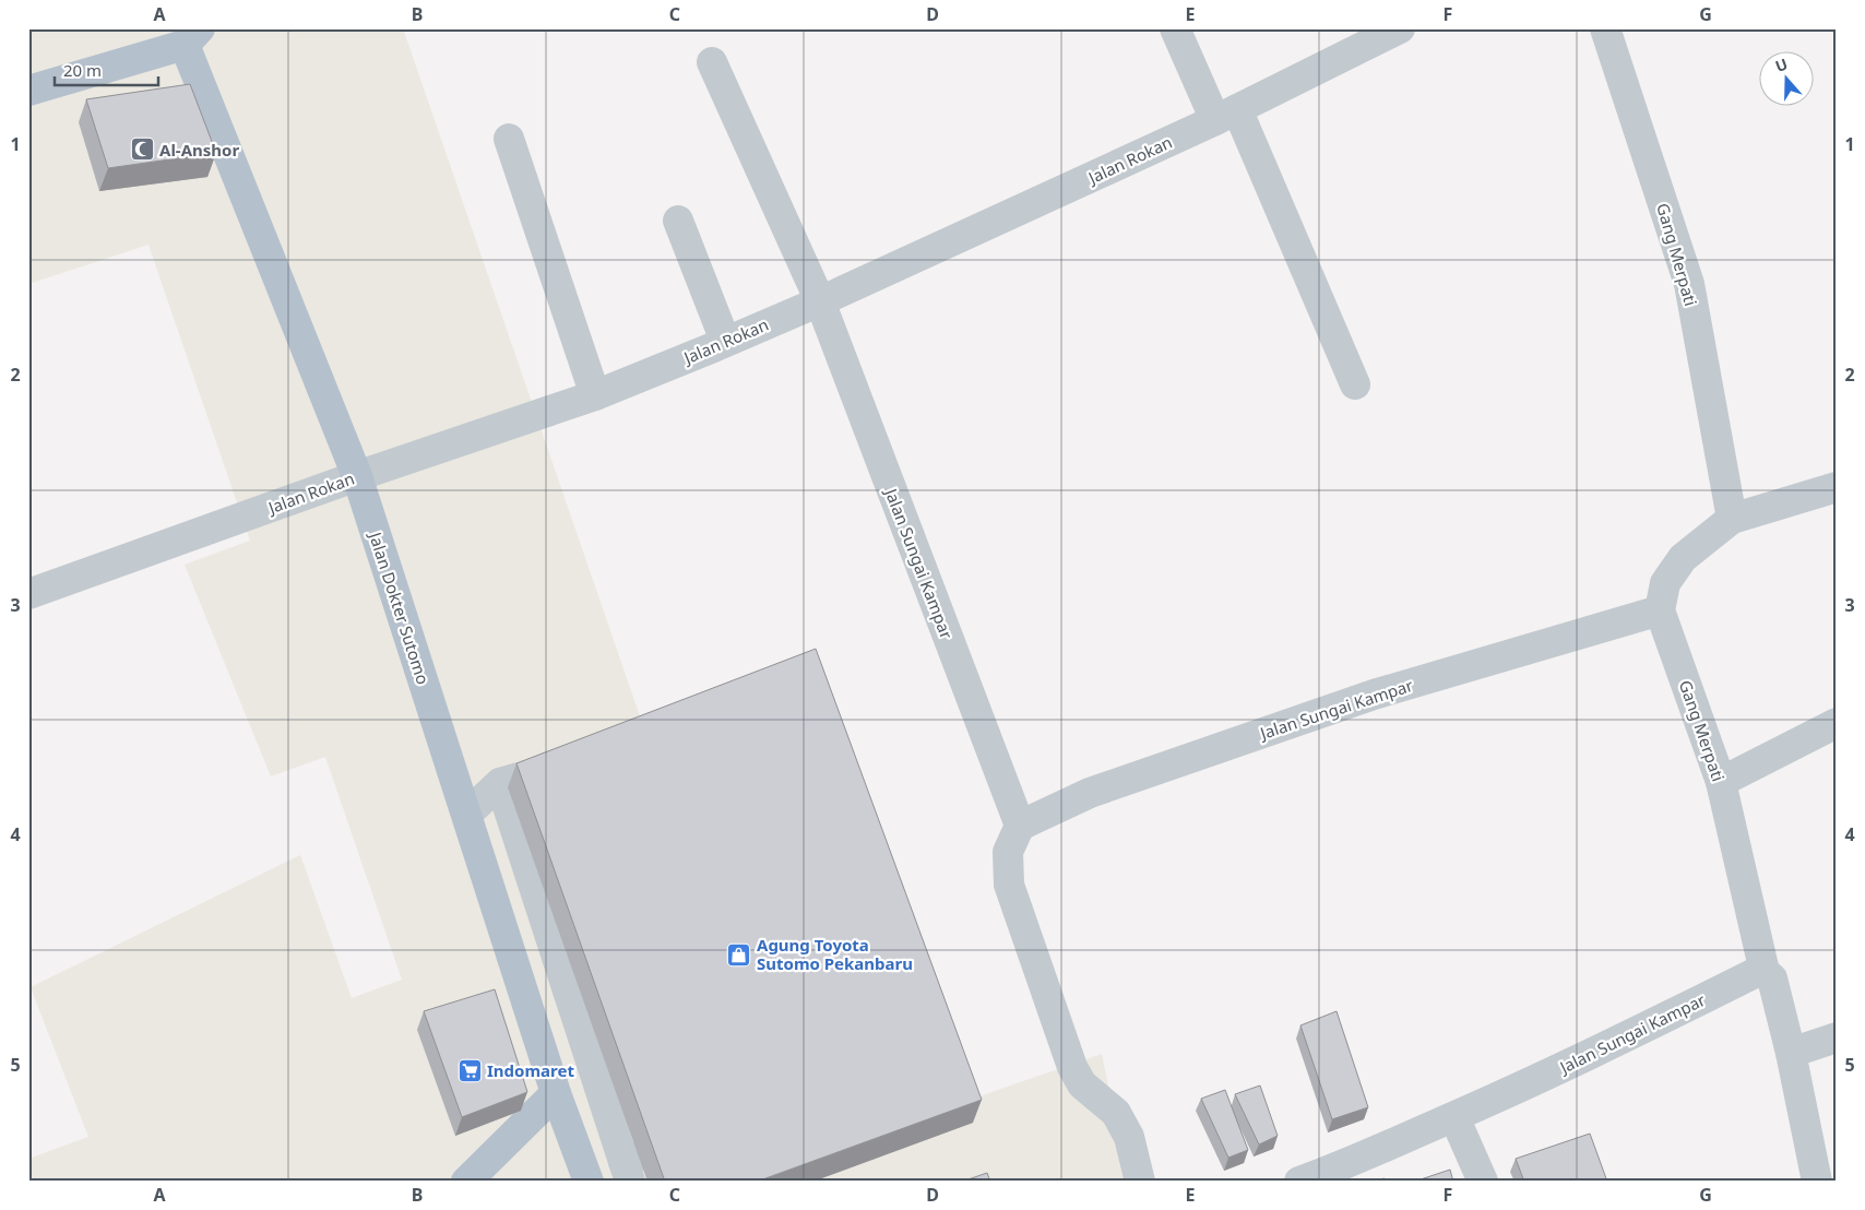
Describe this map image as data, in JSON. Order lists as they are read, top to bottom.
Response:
{
  "streets": {
    "main road": ["Jalan Dokter Sutomo"],
    "street": ["Jalan Rokan", "Gang Merpati", "Jalan Sungai Kampar"]
  },
  "crossings": [
    ["Jalan Rokan", "Jalan Sungai Kampar"],
    ["Jalan Rokan", "Jalan Dokter Sutomo"],
    ["Gang Merpati", "Jalan Sungai Kampar"]
  ],
  "places": {
    "mosque": ["Al-Anshor"],
    "shop": ["Agung Toyota Sutomo Pekanbaru"],
    "supermarket": ["Indomaret"]
  },
  "scale_bar": "20 m",
  "north": "top",
  "grid": {
    "columns": [
      "A",
      "B",
      "C",
      "D",
      "E",
      "F",
      "G"
    ],
    "rows": [
      "1",
      "2",
      "3",
      "4",
      "5"
    ]
  }
}
